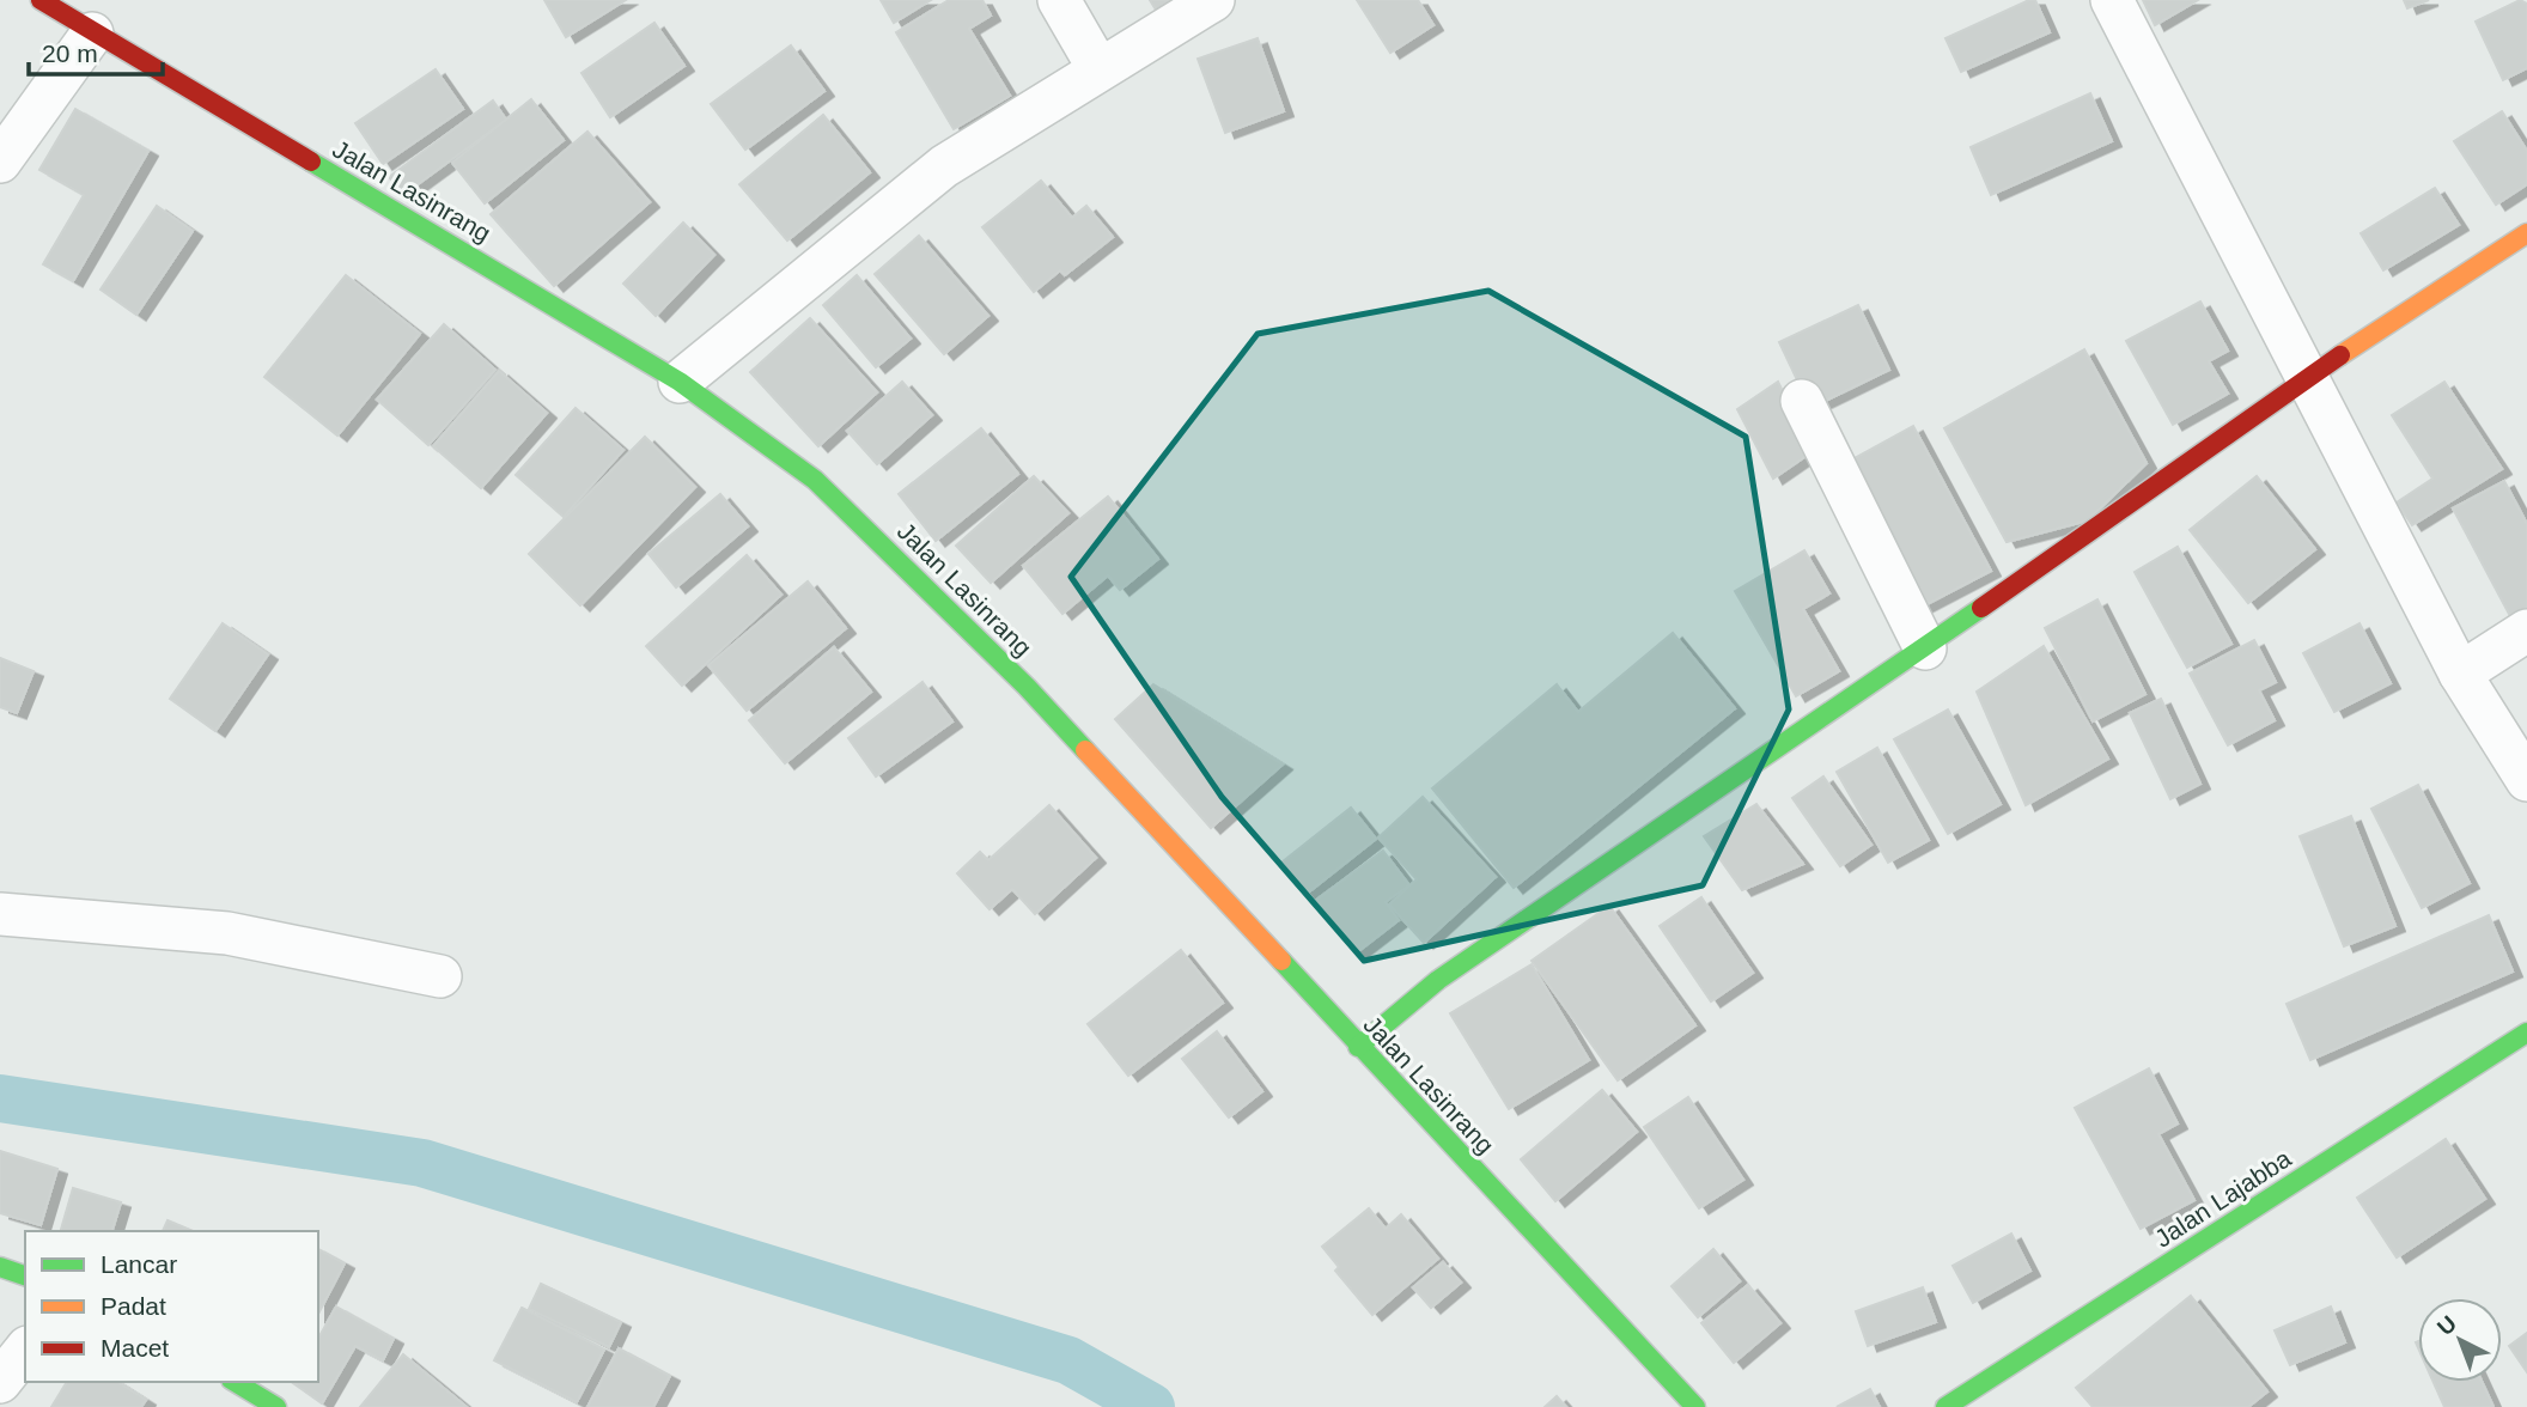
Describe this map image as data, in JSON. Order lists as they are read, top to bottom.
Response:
{
  "streets": {
    "street": ["Jalan Lasinrang", "Jalan Lajabba"]
  },
  "legend": ["Lancar", "Padat", "Macet"],
  "scale_bar": "20 m",
  "north": "top left"
}
